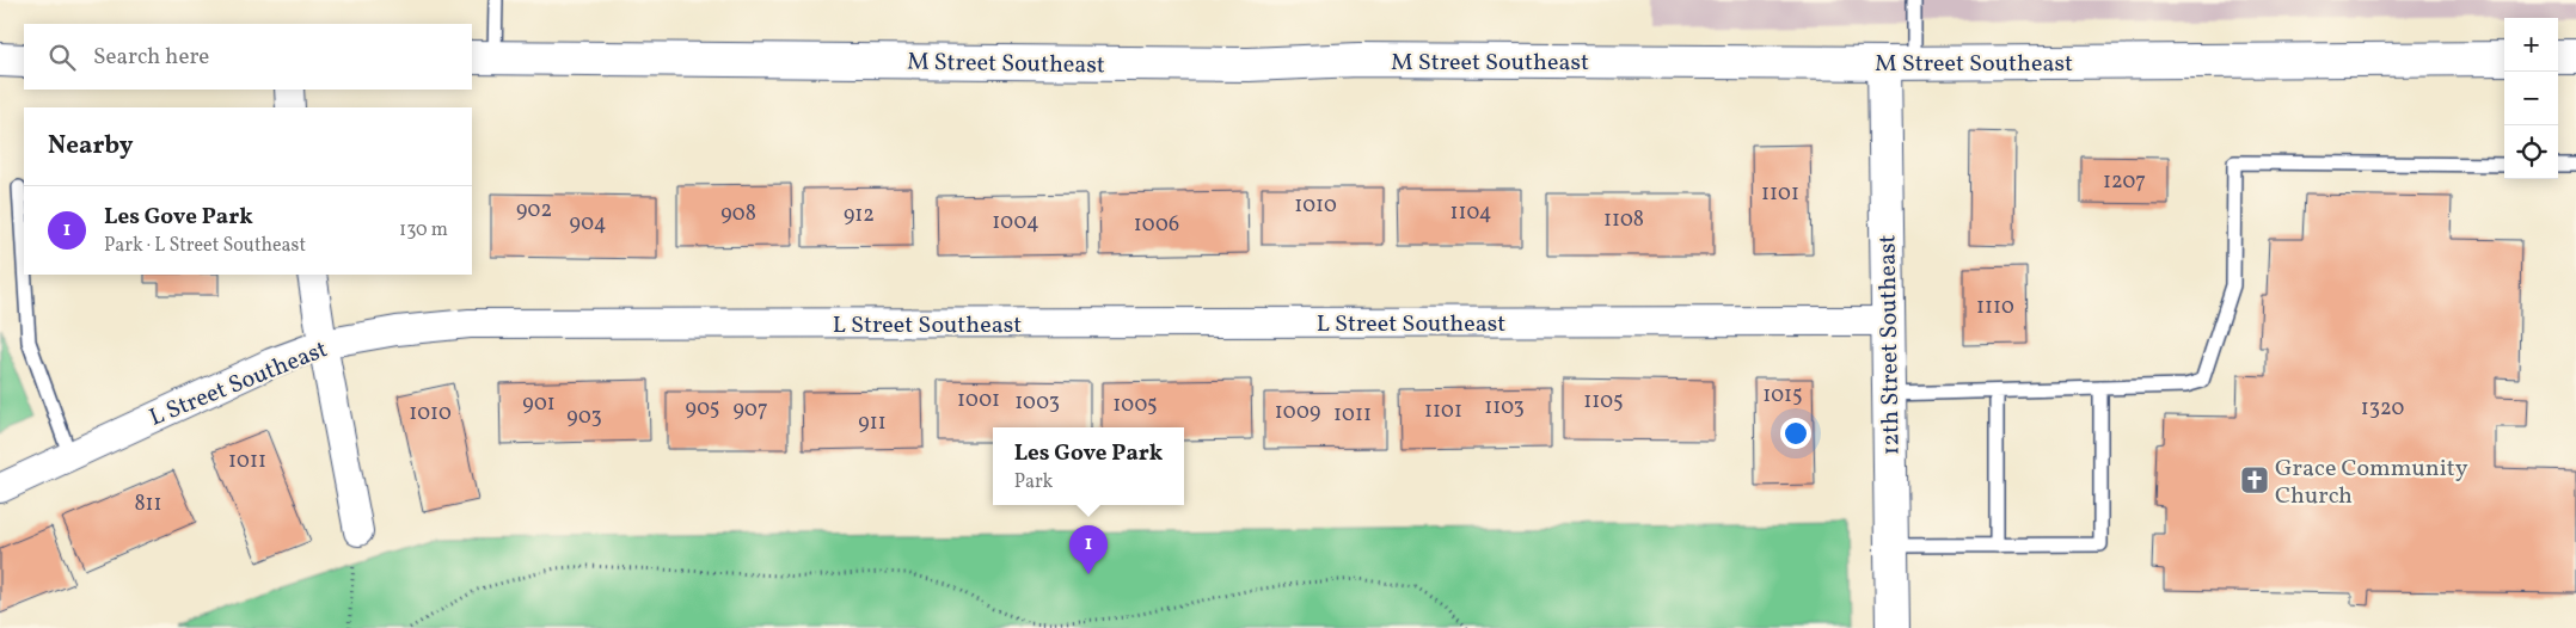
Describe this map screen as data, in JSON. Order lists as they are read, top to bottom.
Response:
{
  "streets": {
    "main road": ["M Street Southeast", "12th Street Southeast"],
    "street": ["L Street Southeast"]
  },
  "crossings": [
    ["M Street Southeast", "12th Street Southeast"],
    ["L Street Southeast", "12th Street Southeast"]
  ],
  "places": {
    "church": ["Grace Community Church"]
  },
  "house_numbers": [
    "1207",
    "1101",
    "1010",
    "902",
    "1104",
    "908",
    "912",
    "1108",
    "1004",
    "904",
    "1006",
    "1110",
    "1015",
    "1001",
    "1105",
    "1003",
    "901",
    "1005",
    "1103",
    "905",
    "1320",
    "907",
    "1101",
    "1009",
    "1010",
    "1011",
    "903",
    "911",
    "1011",
    "811"
  ],
  "page": {
    "map_buttons": ["+", "−"],
    "search": "Search here",
    "heading": "Nearby",
    "list": [
      {
        "mark": "1",
        "name": "Les Gove Park",
        "note": "Park · L Street Southeast",
        "value": "130 m"
      }
    ],
    "popup": ["Les Gove Park", "Park"],
    "pins": "1"
  }
}
